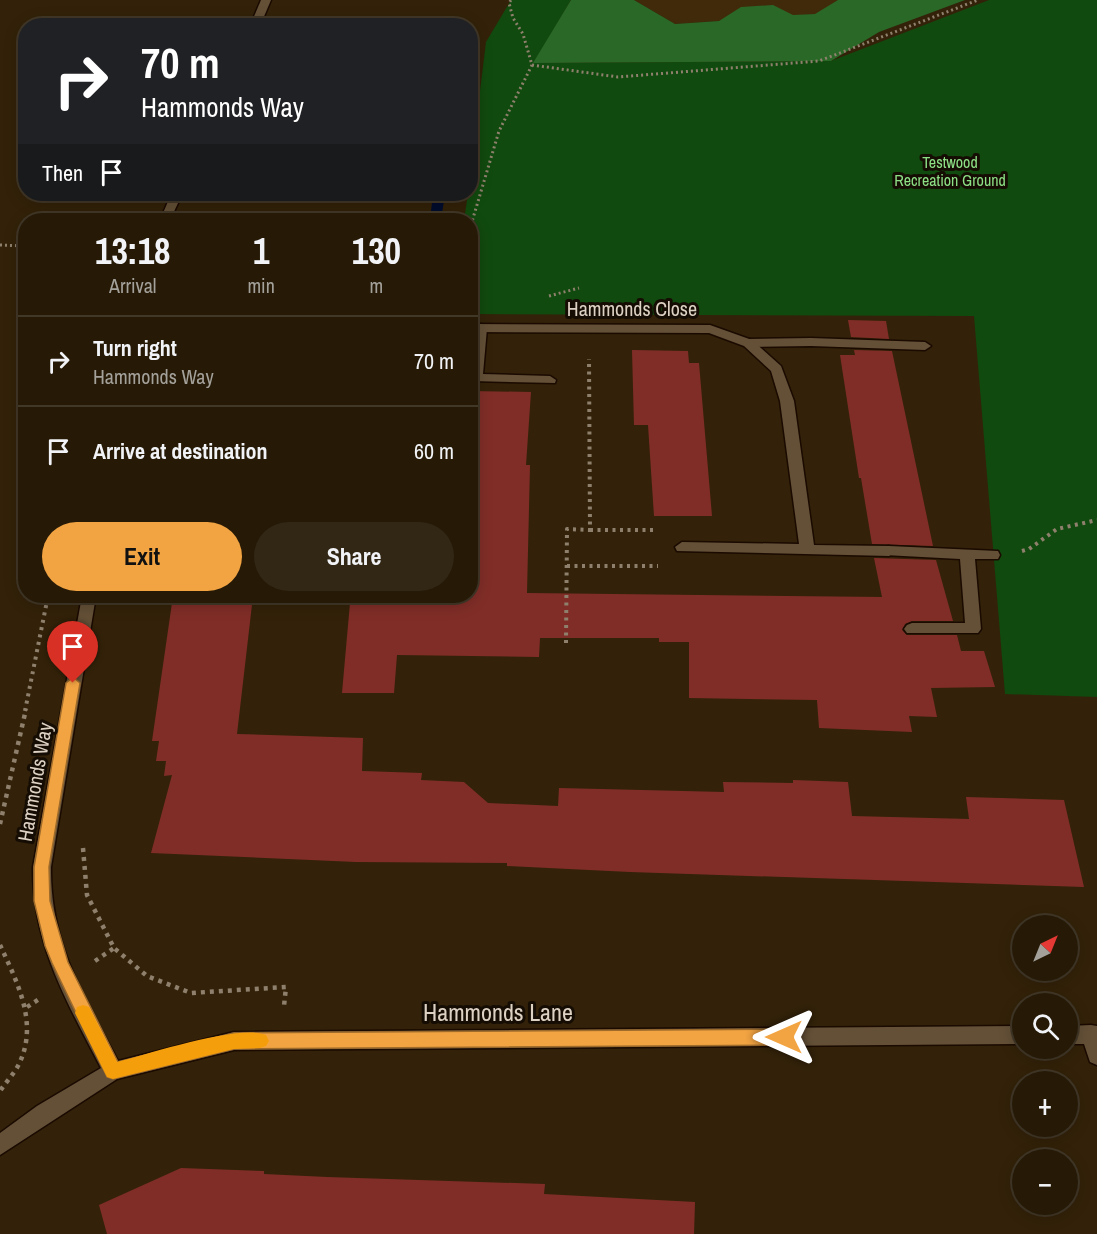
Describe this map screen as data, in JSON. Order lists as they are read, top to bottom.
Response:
{
  "streets": {
    "street": ["Hammonds Close", "Hammonds Way", "Hammonds Lane"]
  },
  "crossings": [
    ["Hammonds Way", "Hammonds Lane"]
  ],
  "parks": ["Testwood Recreation Ground"],
  "north": "top right",
  "page": {
    "turn": ["70 m", "Hammonds Way"],
    "then": "Then",
    "eta": [
      "13:18",
      "Arrival",
      "1",
      "min",
      "130",
      "m"
    ],
    "list": [
      {
        "name": "Turn right",
        "note": "Hammonds Way",
        "value": "70 m"
      },
      {
        "name": "Arrive at destination",
        "value": "60 m"
      }
    ],
    "buttons": ["Exit", "Share"],
    "map_buttons": ["+", "−"]
  }
}
